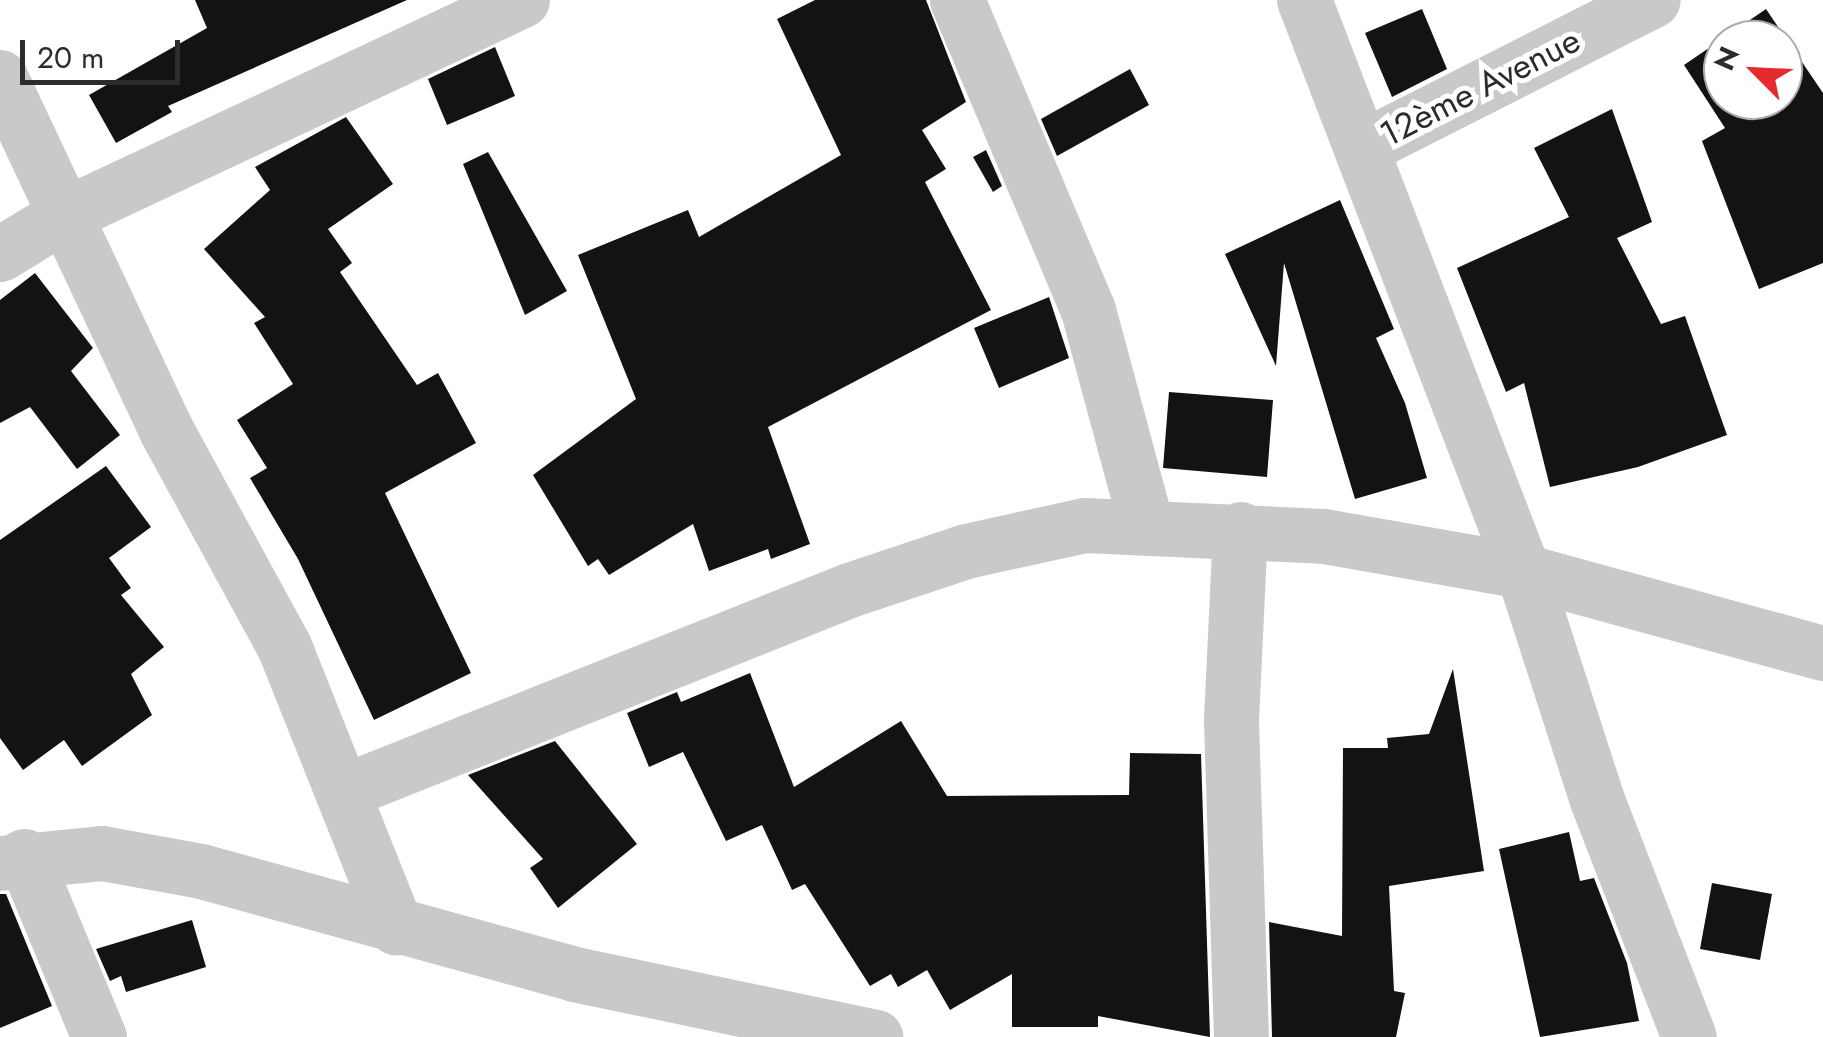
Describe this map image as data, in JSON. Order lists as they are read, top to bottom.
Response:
{
  "streets": {
    "street": ["12ème Avenue"]
  },
  "scale_bar": "20 m",
  "north": "top left"
}
